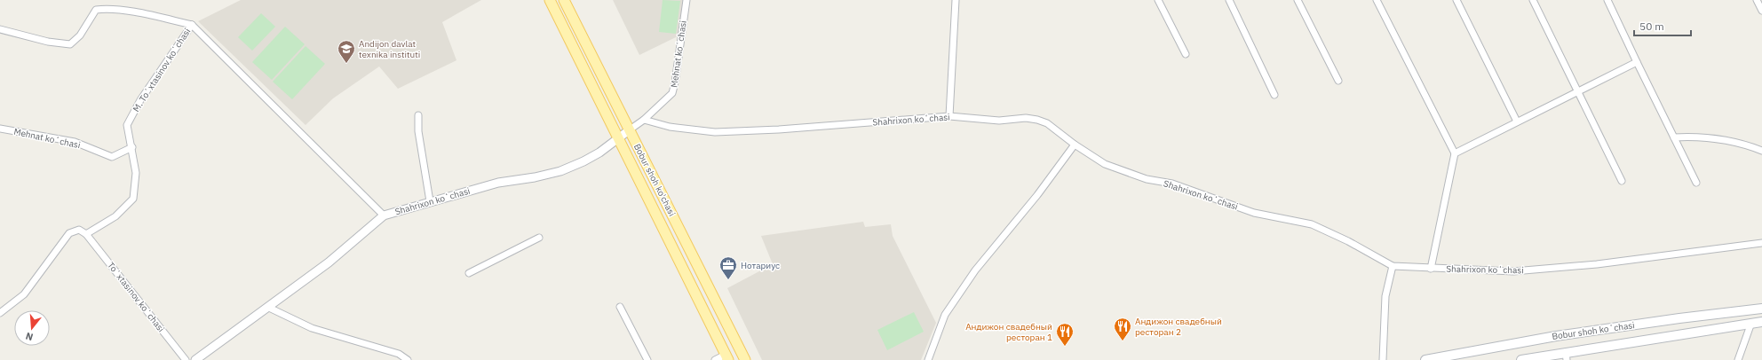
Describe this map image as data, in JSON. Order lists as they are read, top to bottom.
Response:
{
  "streets": {
    "main road": ["Bobur shoh ko'chasi", "Bobur shoh koʻchasi"],
    "street": [
      "Mehnat koʻchasi",
      "M. Toʻxtasinov koʻchasi",
      "Shahrixon koʻchasi",
      "Toʻxtasinov koʻchasi"
    ]
  },
  "crossings": [
    ["Mehnat koʻchasi", "M. Toʻxtasinov koʻchasi"],
    ["Mehnat koʻchasi", "Shahrixon koʻchasi"],
    ["Mehnat koʻchasi", "Bobur shoh ko'chasi"],
    ["M. Toʻxtasinov koʻchasi", "Shahrixon koʻchasi"],
    ["M. Toʻxtasinov koʻchasi", "Toʻxtasinov koʻchasi"],
    ["Shahrixon koʻchasi", "Bobur shoh ko'chasi"]
  ],
  "places": {
    "school or university": ["Andijon davlat texnika instituti"],
    "office": ["Нотариус"],
    "restaurant": ["Андижон свадебный ресторан 2", "Андижон свадебный ресторан 1"]
  },
  "scale_bar": "50 m",
  "north": "bottom"
}
